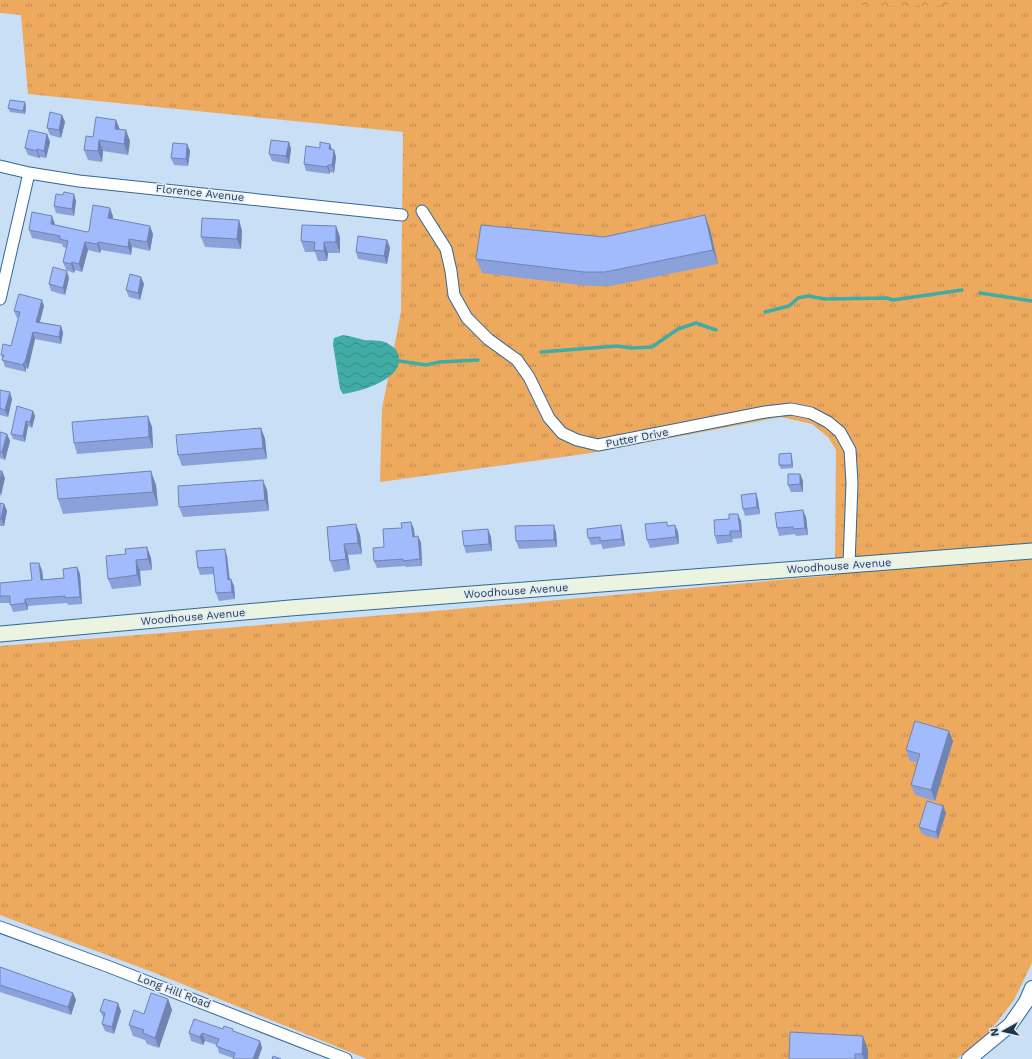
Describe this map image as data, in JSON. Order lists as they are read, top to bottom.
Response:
{
  "streets": {
    "main road": ["Woodhouse Avenue"],
    "street": ["Florence Avenue", "Putter Drive", "Long Hill Road"]
  },
  "crossings": [
    ["Putter Drive", "Woodhouse Avenue"]
  ],
  "north": "left"
}
